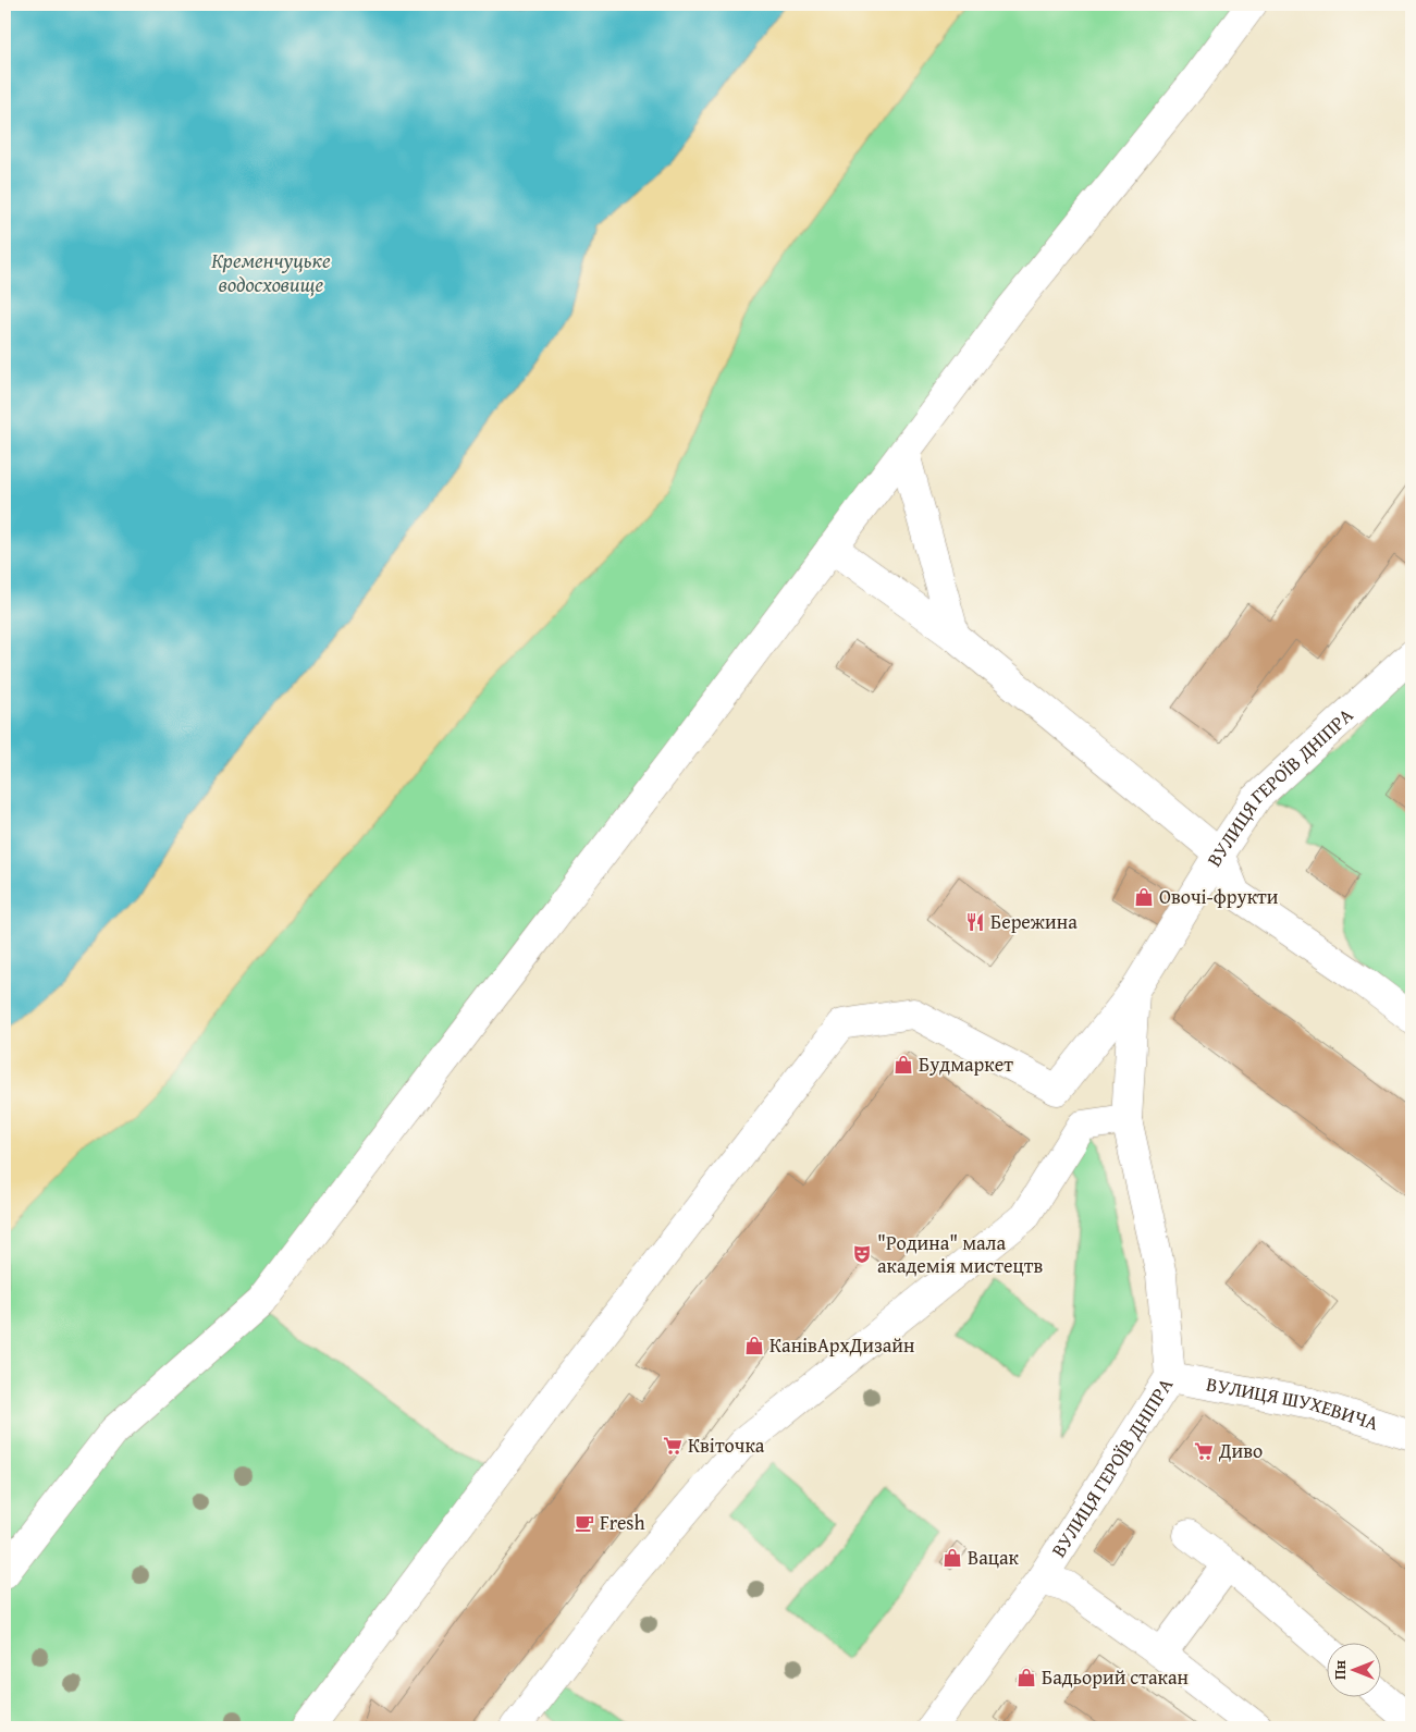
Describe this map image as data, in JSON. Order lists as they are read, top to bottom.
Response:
{
  "streets": {
    "street": ["ВУЛИЦЯ ГЕРОЇВ ДНІПРА", "ВУЛИЦЯ ШУХЕВИЧА"]
  },
  "crossings": [
    ["ВУЛИЦЯ ГЕРОЇВ ДНІПРА", "ВУЛИЦЯ ШУХЕВИЧА"]
  ],
  "water": ["Кременчуцьке водосховище"],
  "places": {
    "shop": [
      "Овочі-фрукти",
      "Будмаркет",
      "КанівАрхДизайн",
      "Вацак",
      "Бадьорий стакан"
    ],
    "restaurant": ["Бережина"],
    "theatre": ["\"Родина\" мала академія мистецтв"],
    "supermarket": ["Квіточка", "Диво"],
    "cafe": ["Fresh"]
  },
  "north": "left"
}
